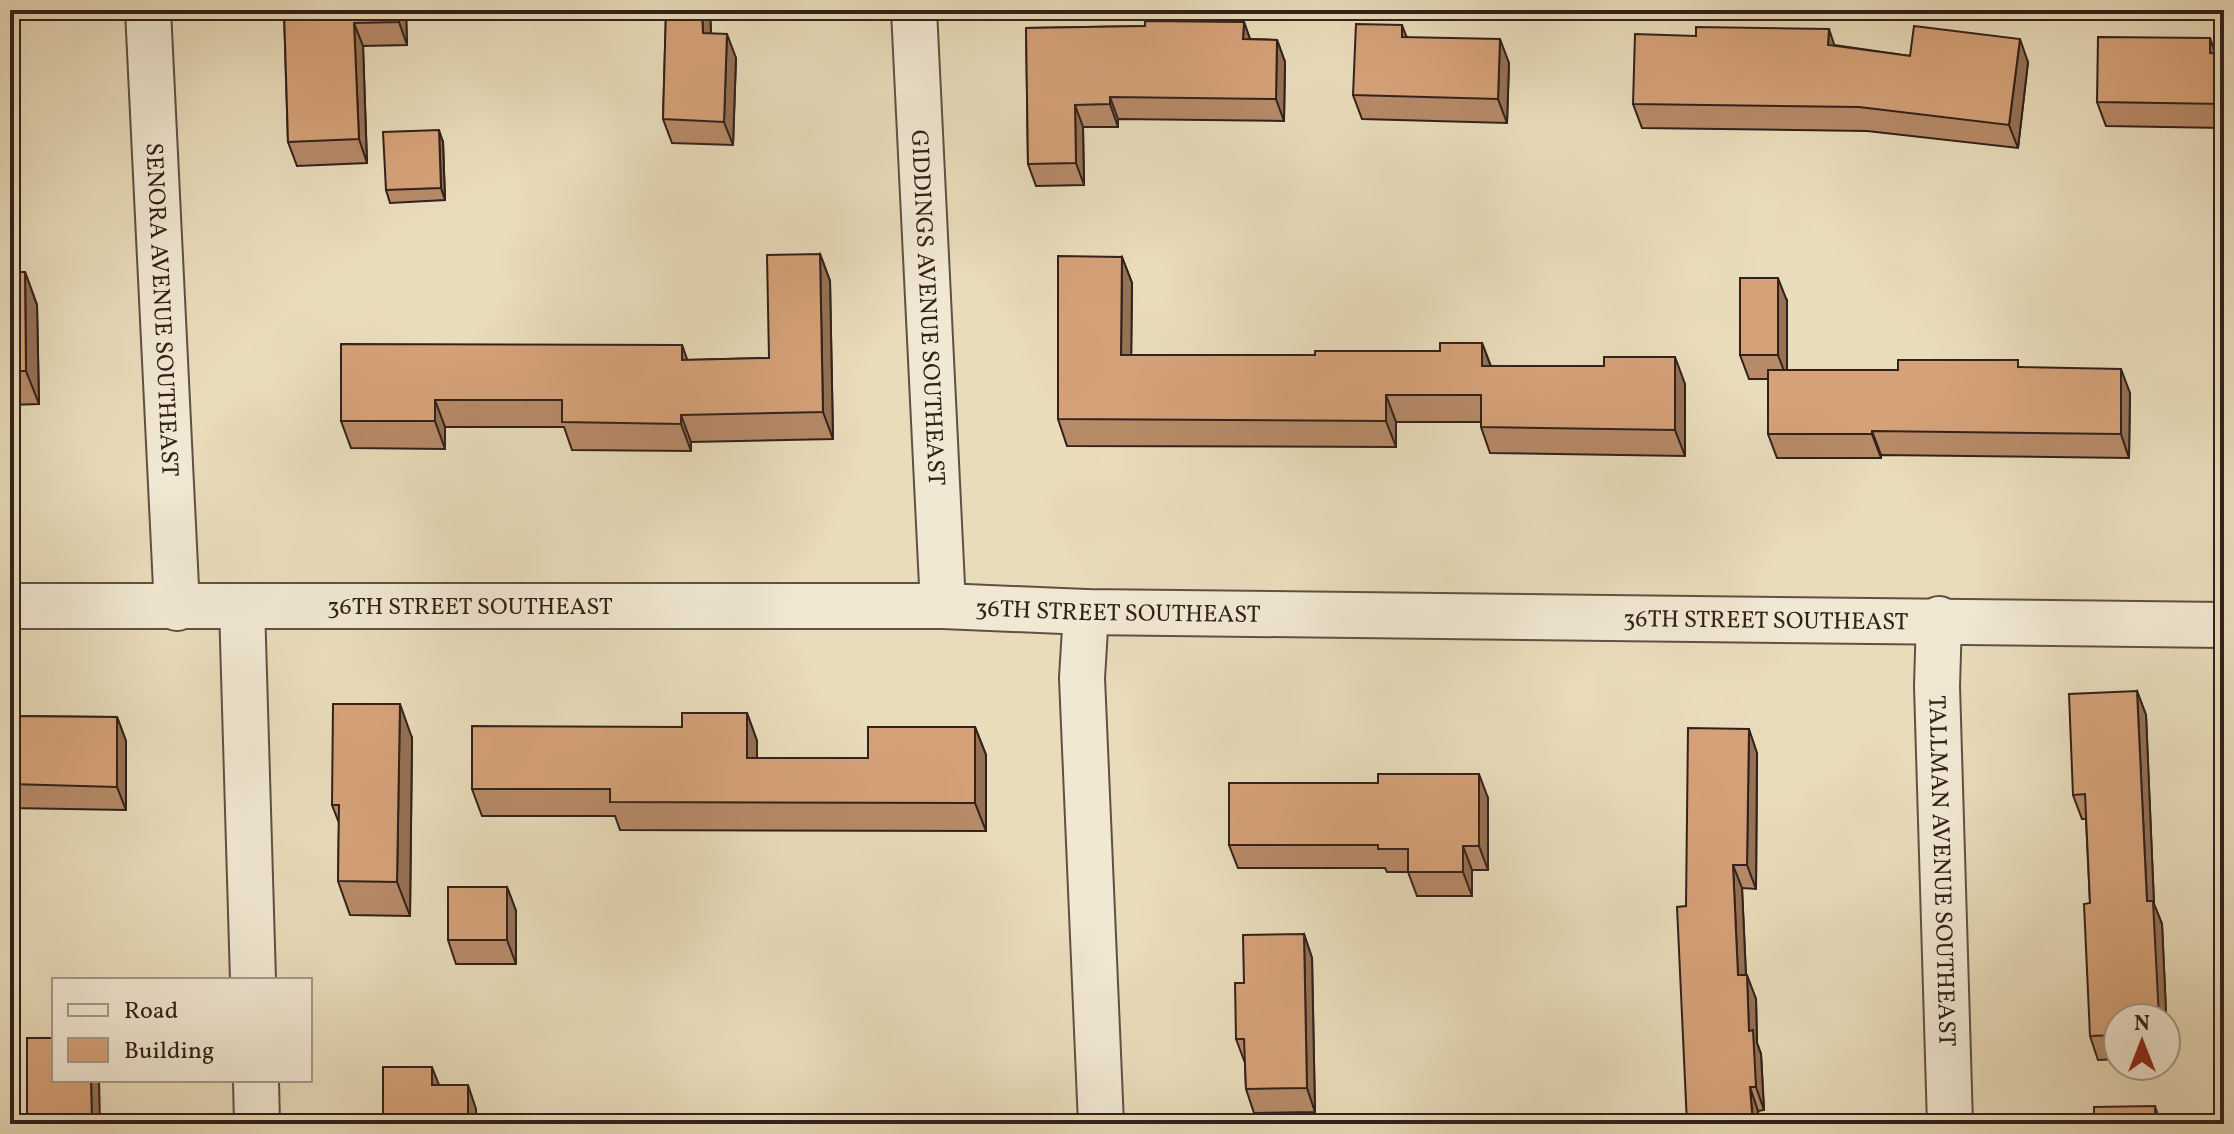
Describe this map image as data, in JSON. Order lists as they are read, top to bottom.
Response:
{
  "streets": {
    "street": [
      "GIDDINGS AVENUE SOUTHEAST",
      "SENORA AVENUE SOUTHEAST",
      "36TH STREET SOUTHEAST",
      "TALLMAN AVENUE SOUTHEAST"
    ]
  },
  "crossings": [
    ["GIDDINGS AVENUE SOUTHEAST", "36TH STREET SOUTHEAST"],
    ["SENORA AVENUE SOUTHEAST", "36TH STREET SOUTHEAST"],
    ["36TH STREET SOUTHEAST", "TALLMAN AVENUE SOUTHEAST"]
  ],
  "legend": ["Road", "Building"],
  "north": "top"
}
